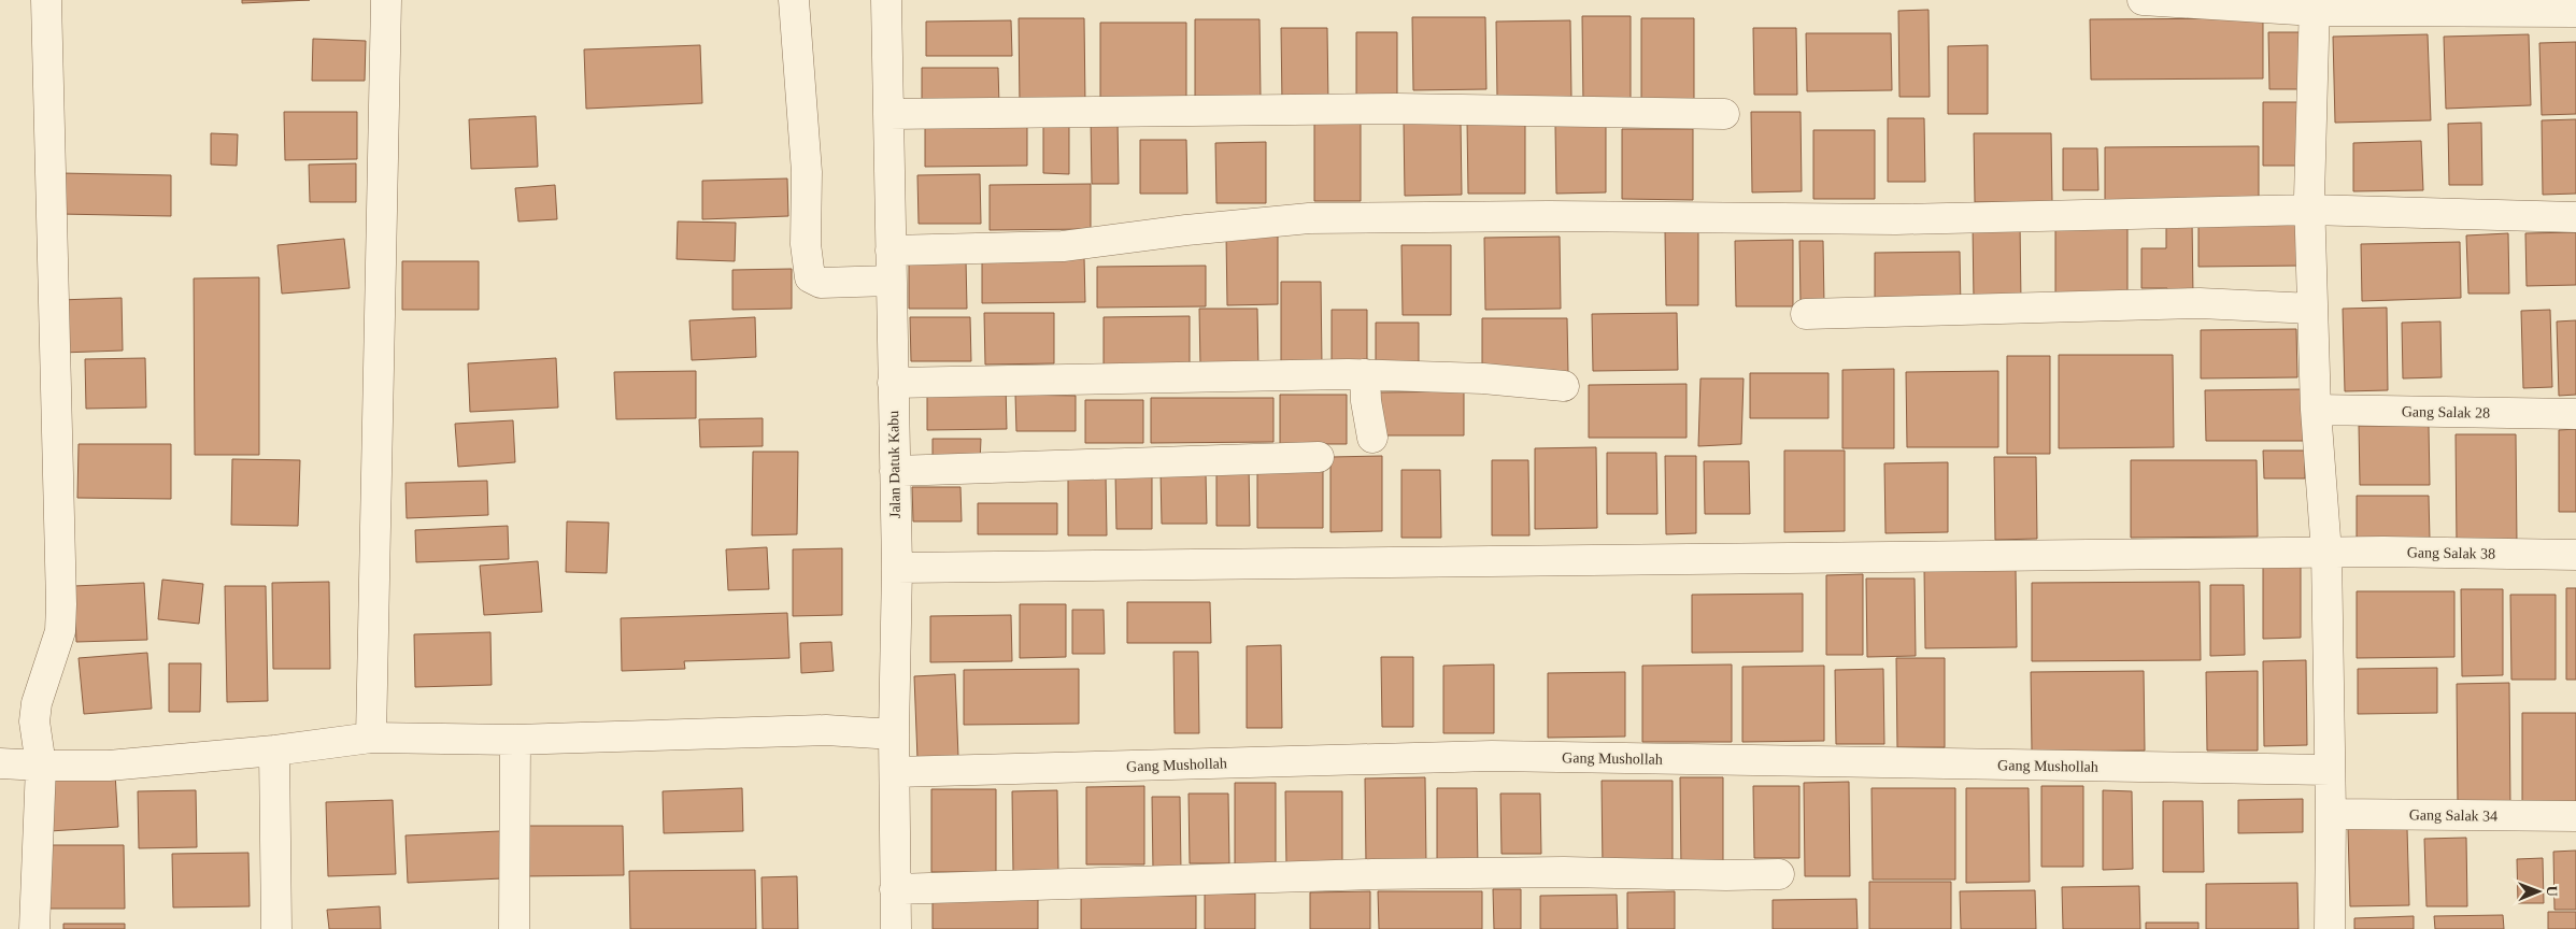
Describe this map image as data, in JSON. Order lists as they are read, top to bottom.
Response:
{
  "streets": {
    "street": [
      "Gang Salak 28",
      "Jalan Datuk Kabu",
      "Gang Salak 38",
      "Gang Mushollah",
      "Gang Salak 34"
    ]
  },
  "crossings": [
    ["Jalan Datuk Kabu", "Gang Salak 38"],
    ["Jalan Datuk Kabu", "Gang Mushollah"]
  ],
  "north": "right"
}
